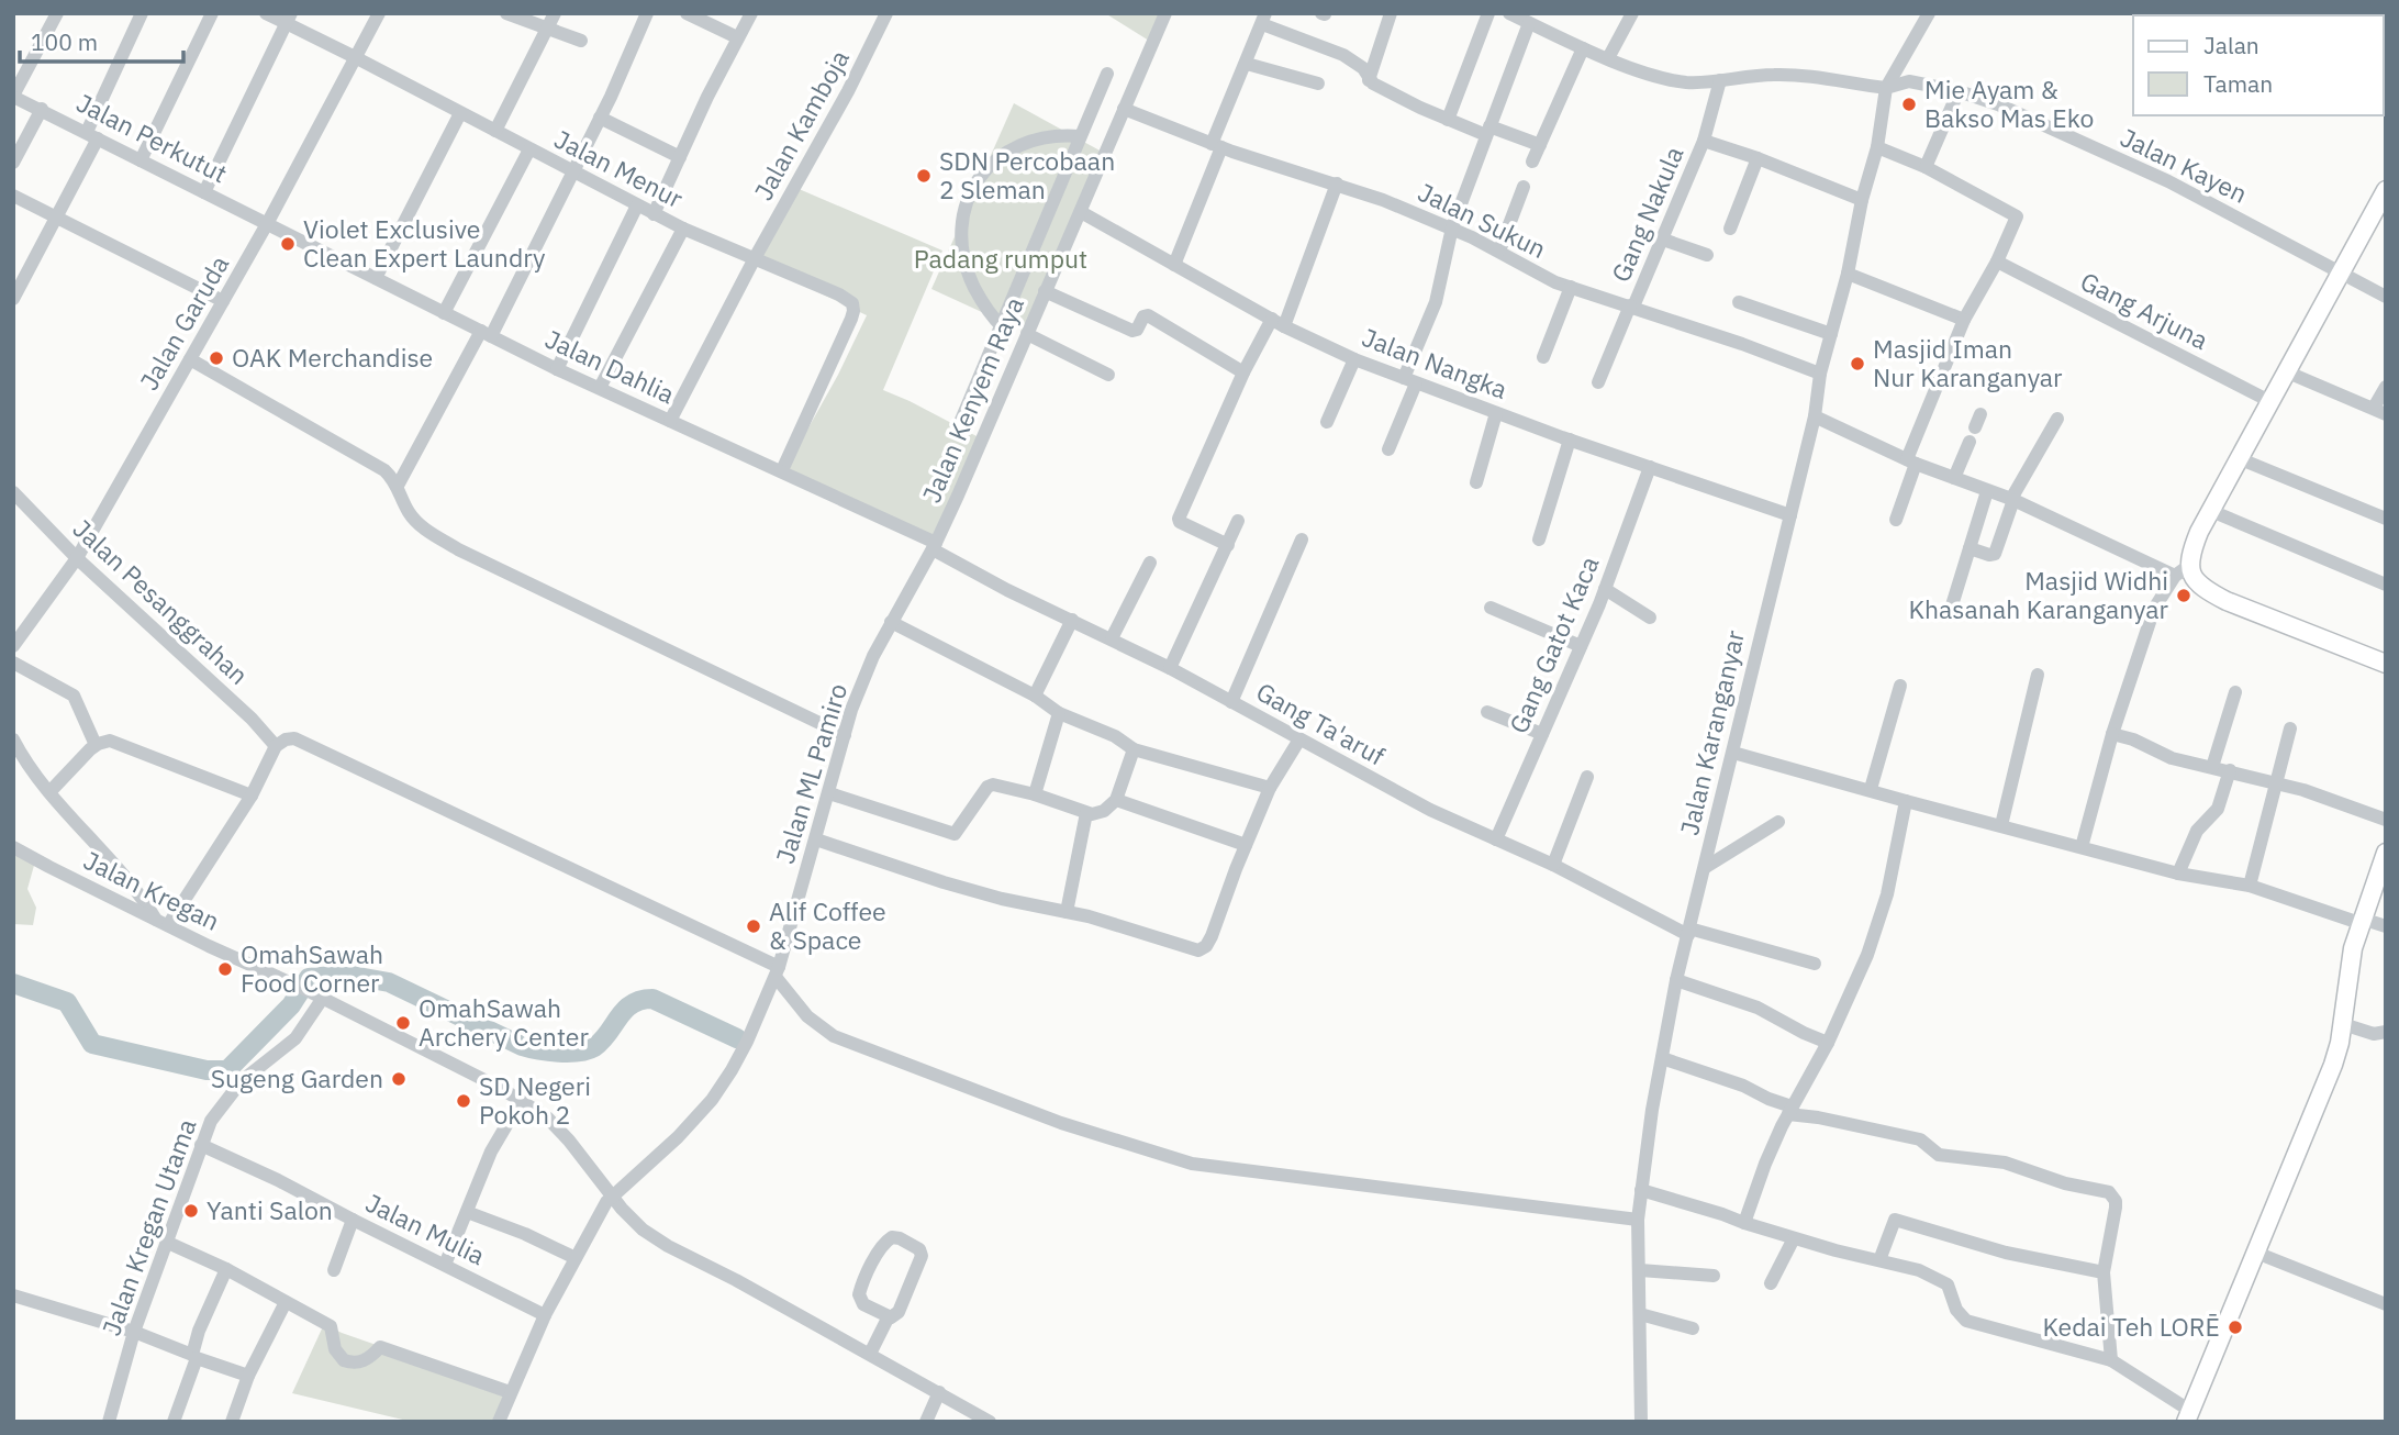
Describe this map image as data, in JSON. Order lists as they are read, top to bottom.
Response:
{
  "streets": {
    "street": [
      "Jalan Kamboja",
      "Jalan Perkutut",
      "Jalan Kayen",
      "Jalan Menur",
      "Gang Nakula",
      "Jalan Sukun",
      "Gang Arjuna",
      "Jalan Garuda",
      "Jalan Nangka",
      "Jalan Dahlia",
      "Jalan Kenyem Raya",
      "Jalan Pesanggrahan",
      "Gang Gatot Kaca",
      "Gang Ta'aruf",
      "Jalan Karanganyar",
      "Jalan ML Pamiro",
      "Jalan Kregan",
      "Jalan Kregan Utama",
      "Jalan Mulia"
    ]
  },
  "crossings": [
    ["Jalan Kamboja", "Jalan Menur"],
    ["Jalan Kamboja", "Jalan Dahlia"],
    ["Jalan Perkutut", "Jalan Garuda"],
    ["Jalan Perkutut", "Jalan Dahlia"],
    ["Jalan Kayen", "Jalan Karanganyar"],
    ["Jalan Menur", "Jalan Garuda"],
    ["Jalan Menur", "Jalan Dahlia"],
    ["Gang Nakula", "Jalan Sukun"],
    ["Gang Nakula", "Jalan Karanganyar"],
    ["Jalan Sukun", "Jalan Kenyem Raya"],
    ["Jalan Sukun", "Jalan Karanganyar"],
    ["Jalan Garuda", "Jalan Dahlia"],
    ["Jalan Garuda", "Jalan Pesanggrahan"],
    ["Jalan Nangka", "Jalan Kenyem Raya"],
    ["Jalan Nangka", "Gang Gatot Kaca"],
    ["Jalan Nangka", "Jalan Karanganyar"],
    ["Jalan Dahlia", "Jalan Kenyem Raya"],
    ["Jalan Dahlia", "Gang Ta'aruf"],
    ["Jalan Dahlia", "Jalan ML Pamiro"],
    ["Jalan Kenyem Raya", "Gang Ta'aruf"],
    ["Jalan Kenyem Raya", "Jalan ML Pamiro"],
    ["Gang Gatot Kaca", "Gang Ta'aruf"],
    ["Gang Ta'aruf", "Jalan Karanganyar"],
    ["Gang Ta'aruf", "Jalan ML Pamiro"],
    ["Jalan ML Pamiro", "Jalan Kregan"],
    ["Jalan ML Pamiro", "Jalan Mulia"],
    ["Jalan Kregan", "Jalan Kregan Utama"],
    ["Jalan Kregan Utama", "Jalan Mulia"]
  ],
  "parks": ["Padang rumput"],
  "places": [
    "Mie Ayam & Bakso Mas Eko",
    "SDN Percobaan 2 Sleman",
    "Violet Exclusive Clean Expert Laundry",
    "OAK Merchandise",
    "Masjid Iman Nur Karanganyar",
    "Masjid Widhi Khasanah Karanganyar",
    "Alif Coffee & Space",
    "OmahSawah Food Corner",
    "OmahSawah Archery Center",
    "Sugeng Garden",
    "SD Negeri Pokoh 2",
    "Yanti Salon",
    "Kedai Teh LORĒ"
  ],
  "legend": ["Jalan", "Taman"],
  "scale_bar": "100 m"
}
